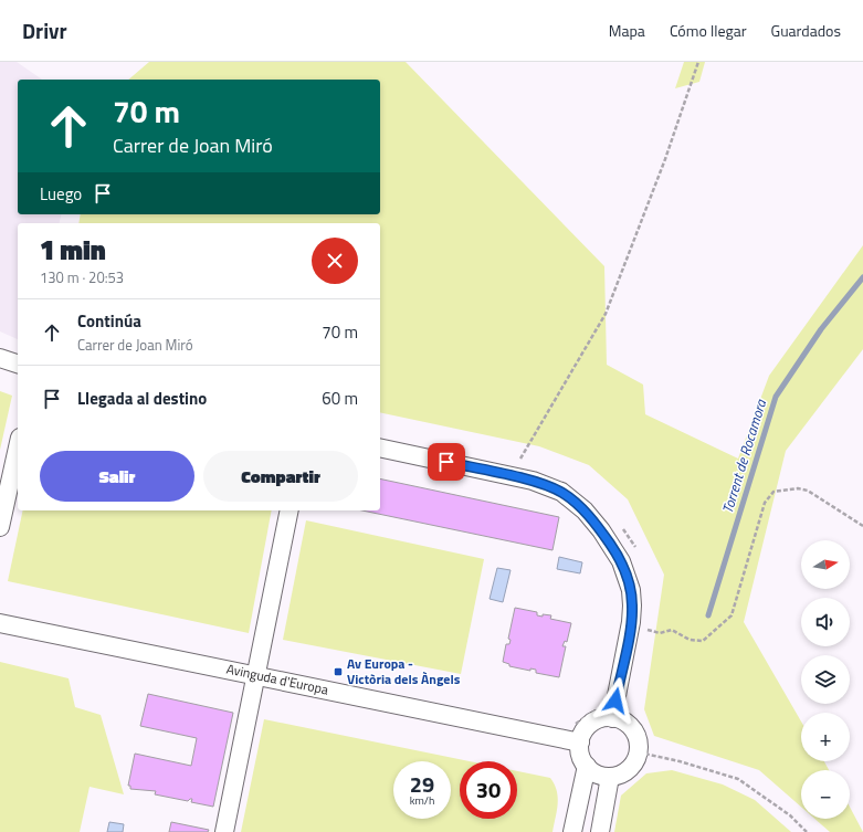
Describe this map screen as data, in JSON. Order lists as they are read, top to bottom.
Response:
{
  "streets": {
    "street": ["Avinguda d'Europa"]
  },
  "water": ["Torrent de Rocamora"],
  "places": {
    "transit": ["Av Europa - Victòria dels Àngels"]
  },
  "north": "right",
  "page": {
    "header": "Drivr",
    "nav": ["Mapa", "Cómo llegar", "Guardados"],
    "turn": ["70 m", "Carrer de Joan Miró"],
    "then": "Luego",
    "heading": ["1 min", "130 m · 20:53"],
    "list": [
      {
        "name": "Continúa",
        "note": "Carrer de Joan Miró",
        "value": "70 m"
      },
      {
        "name": "Llegada al destino",
        "value": "60 m"
      }
    ],
    "buttons": ["Salir", "Compartir"],
    "map_buttons": ["+", "−"],
    "speed": "29 km/h",
    "limit": "30"
  }
}
